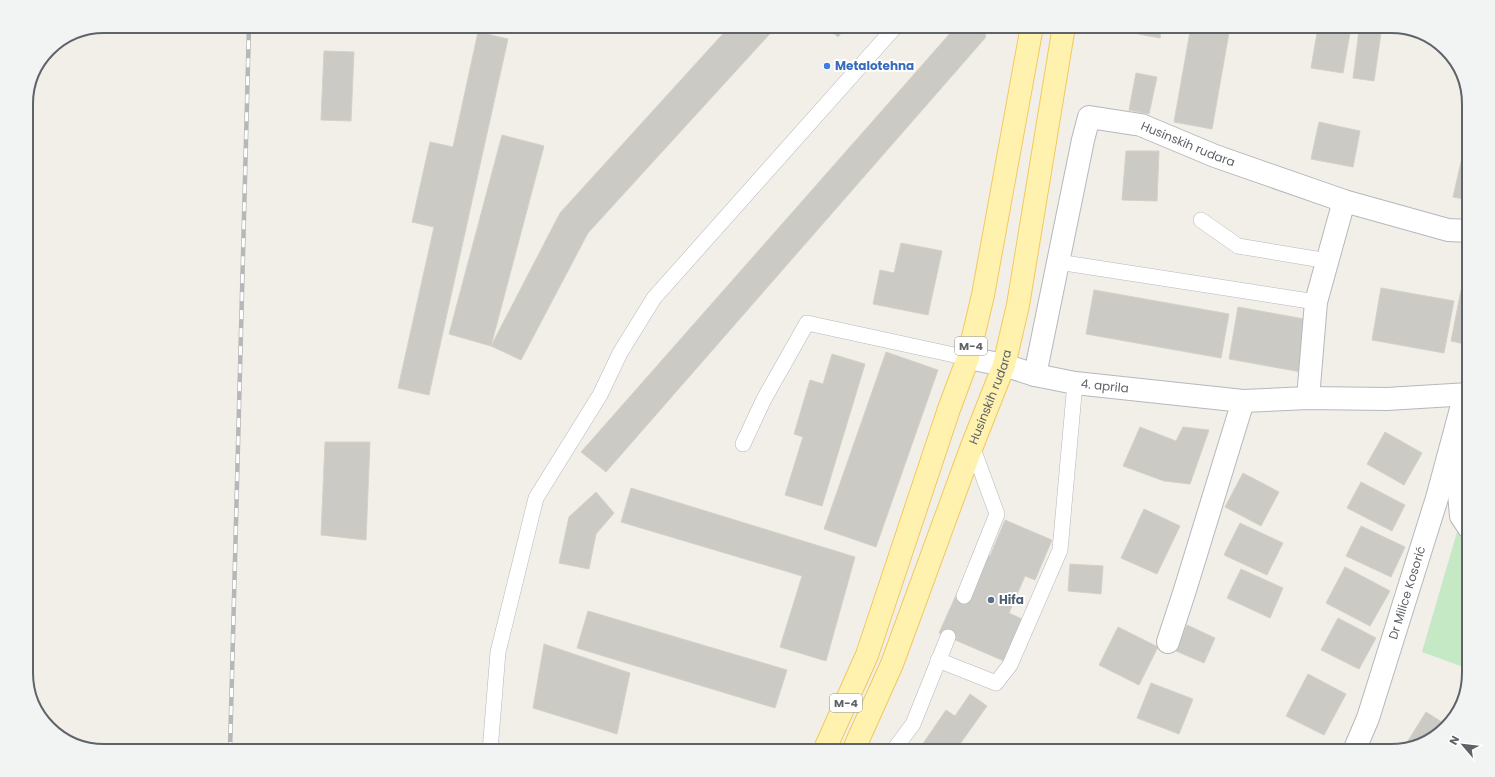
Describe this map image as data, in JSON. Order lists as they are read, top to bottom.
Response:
{
  "streets": {
    "main road": ["Husinskih rudara", "M-4"],
    "street": ["4. aprila", "Dr Milice Kosorić"]
  },
  "crossings": [
    ["Husinskih rudara", "4. aprila"],
    ["M-4", "4. aprila"]
  ],
  "places": ["Metalotehna", "Hifa"],
  "north": "top left"
}
